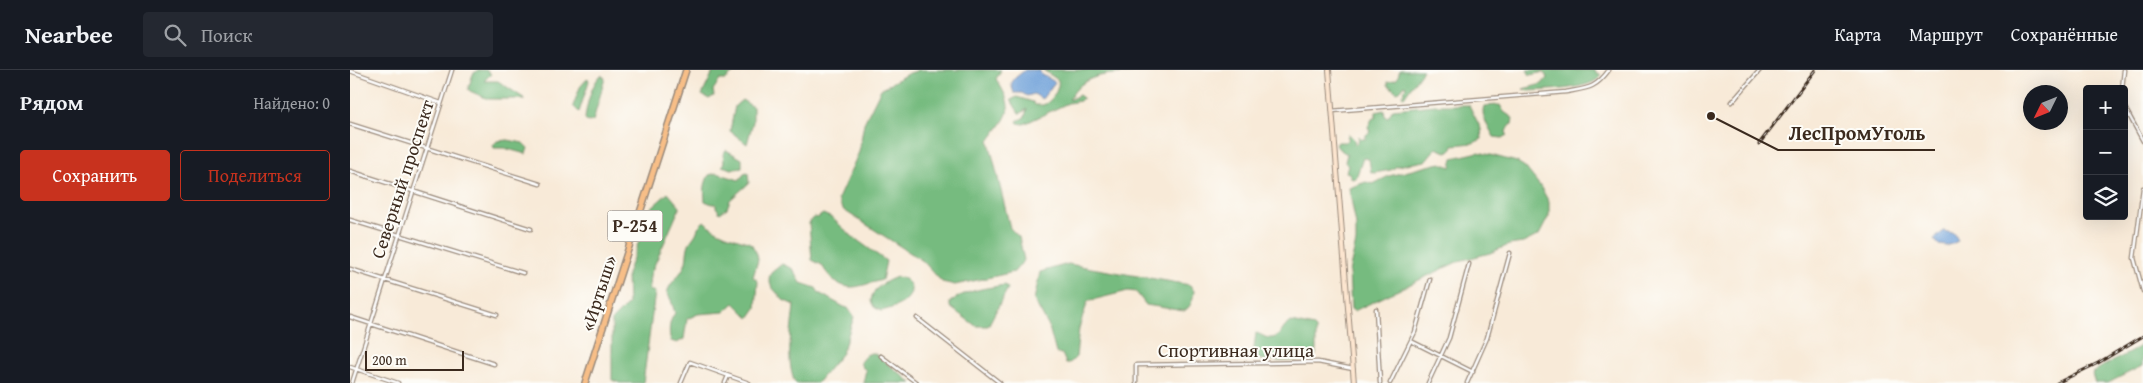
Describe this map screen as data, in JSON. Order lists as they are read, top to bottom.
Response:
{
  "streets": {
    "highway": ["Р-254", "«Иртыш»"],
    "street": ["Северный проспект", "Спортивная улица"]
  },
  "places": ["ЛесПромУголь"],
  "scale_bar": "200 m",
  "north": "bottom left",
  "page": {
    "header": "Nearbee",
    "search": "Поиск",
    "nav": ["Карта", "Маршрут", "Сохранённые"],
    "heading": ["Рядом", "Найдено: 0"],
    "map_buttons": ["+", "−"],
    "buttons": ["Сохранить", "Поделиться"],
    "scale": "200 m"
  }
}
